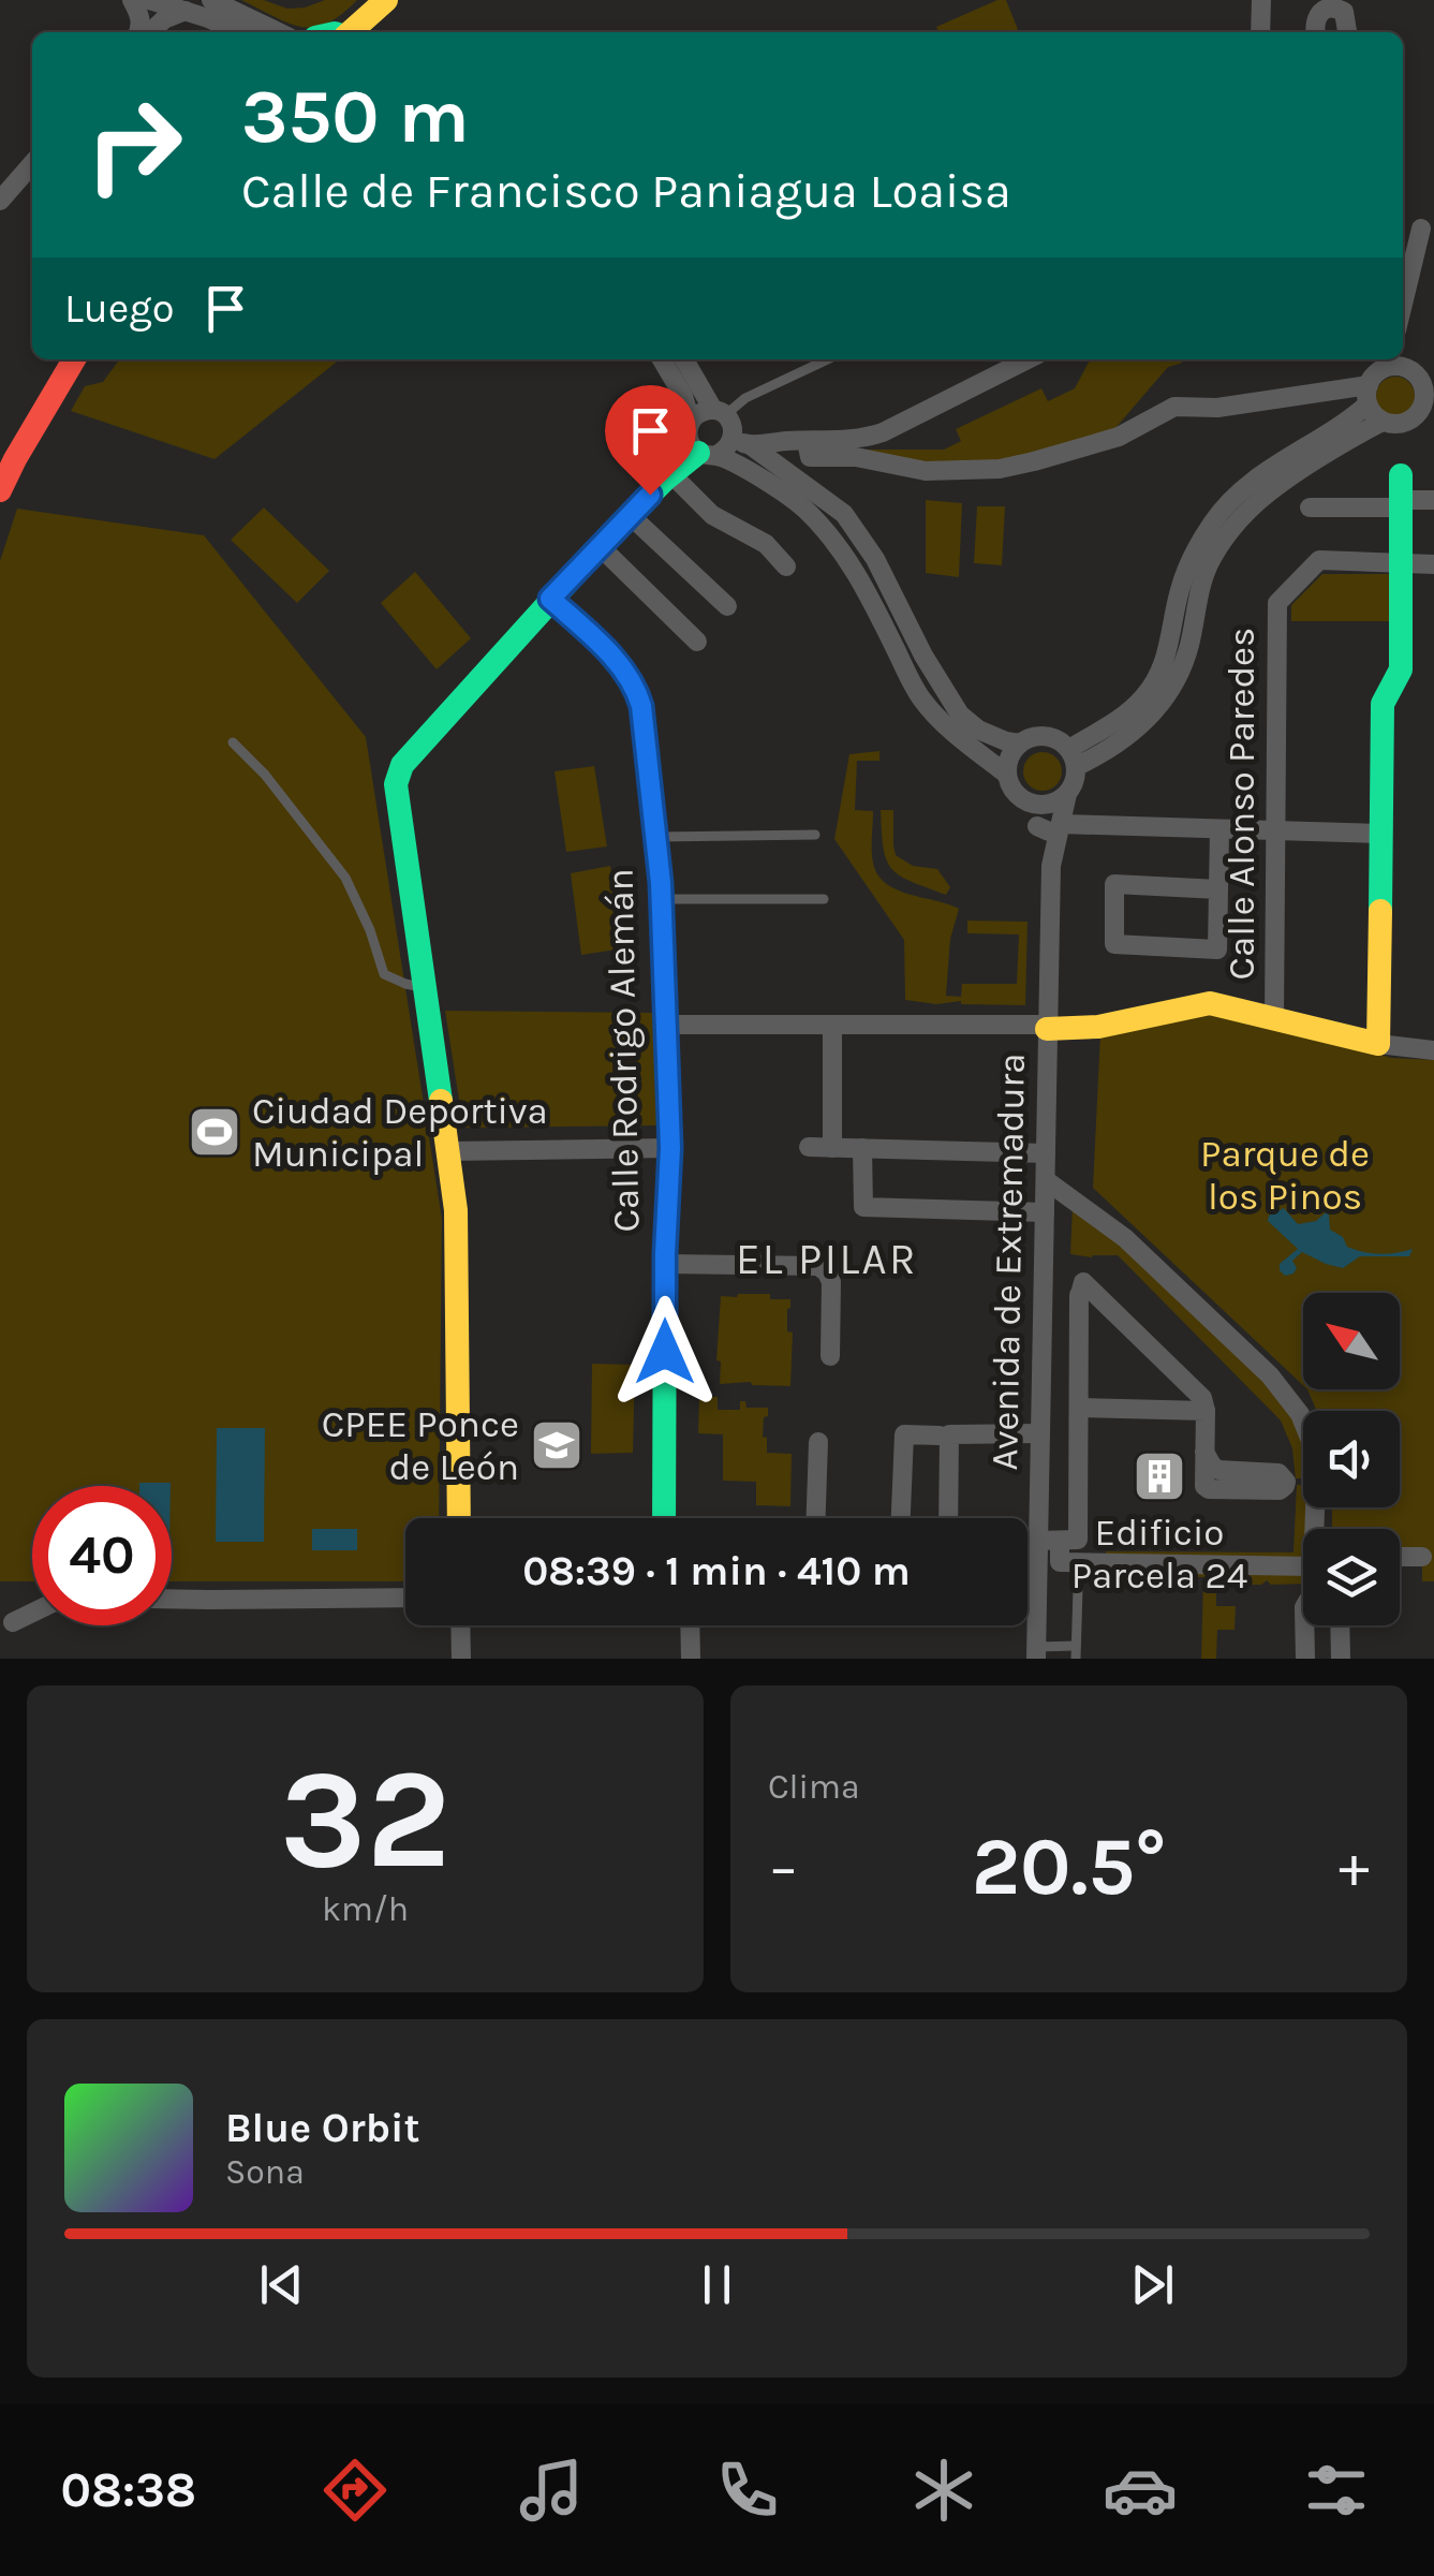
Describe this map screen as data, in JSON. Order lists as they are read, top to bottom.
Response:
{
  "streets": {
    "street": ["Calle Alonso Paredes", "Calle Rodrigo Alemán", "Avenida de Extremadura"]
  },
  "districts": ["EL PILAR"],
  "parks": ["Parque de los Pinos"],
  "places": {
    "sports": ["Ciudad Deportiva Municipal"],
    "school or university": ["CPEE Ponce de León"],
    "building": ["Edificio Parcela 24"]
  },
  "north": "top left",
  "page": {
    "turn": ["350 m", "Calle de Francisco Paniagua Loaisa"],
    "then": "Luego",
    "limit": "40",
    "trip": "08:39 · 1 min · 410 m",
    "tile": [
      ["32", "km/h"],
      "Clima"
    ],
    "heat": ["−", "20.5°", "+"],
    "song": ["Blue Orbit", "Sona"],
    "tabs": "08:38"
  }
}
